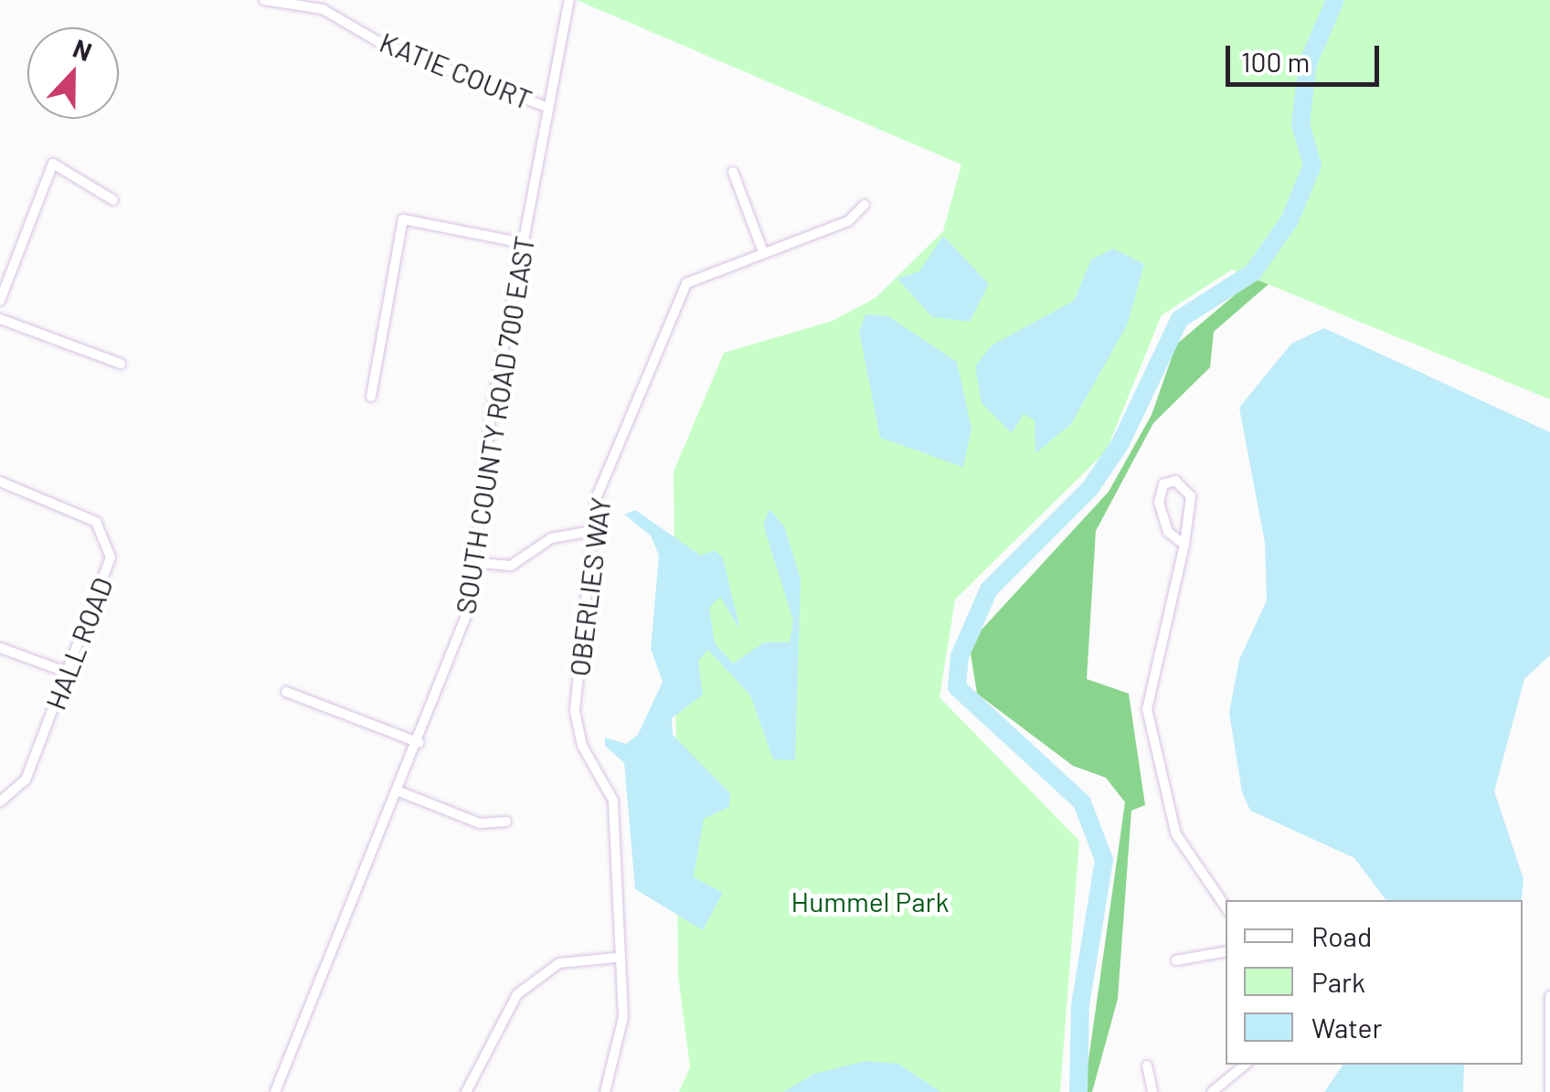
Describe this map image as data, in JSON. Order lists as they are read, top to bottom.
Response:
{
  "streets": {
    "street": [
      "KATIE COURT",
      "SOUTH COUNTY ROAD 700 EAST",
      "OBERLIES WAY",
      "HALL ROAD"
    ]
  },
  "crossings": [
    ["KATIE COURT", "SOUTH COUNTY ROAD 700 EAST"]
  ],
  "parks": ["Hummel Park"],
  "legend": ["Road", "Park", "Water"],
  "scale_bar": "100 m",
  "north": "top"
}
